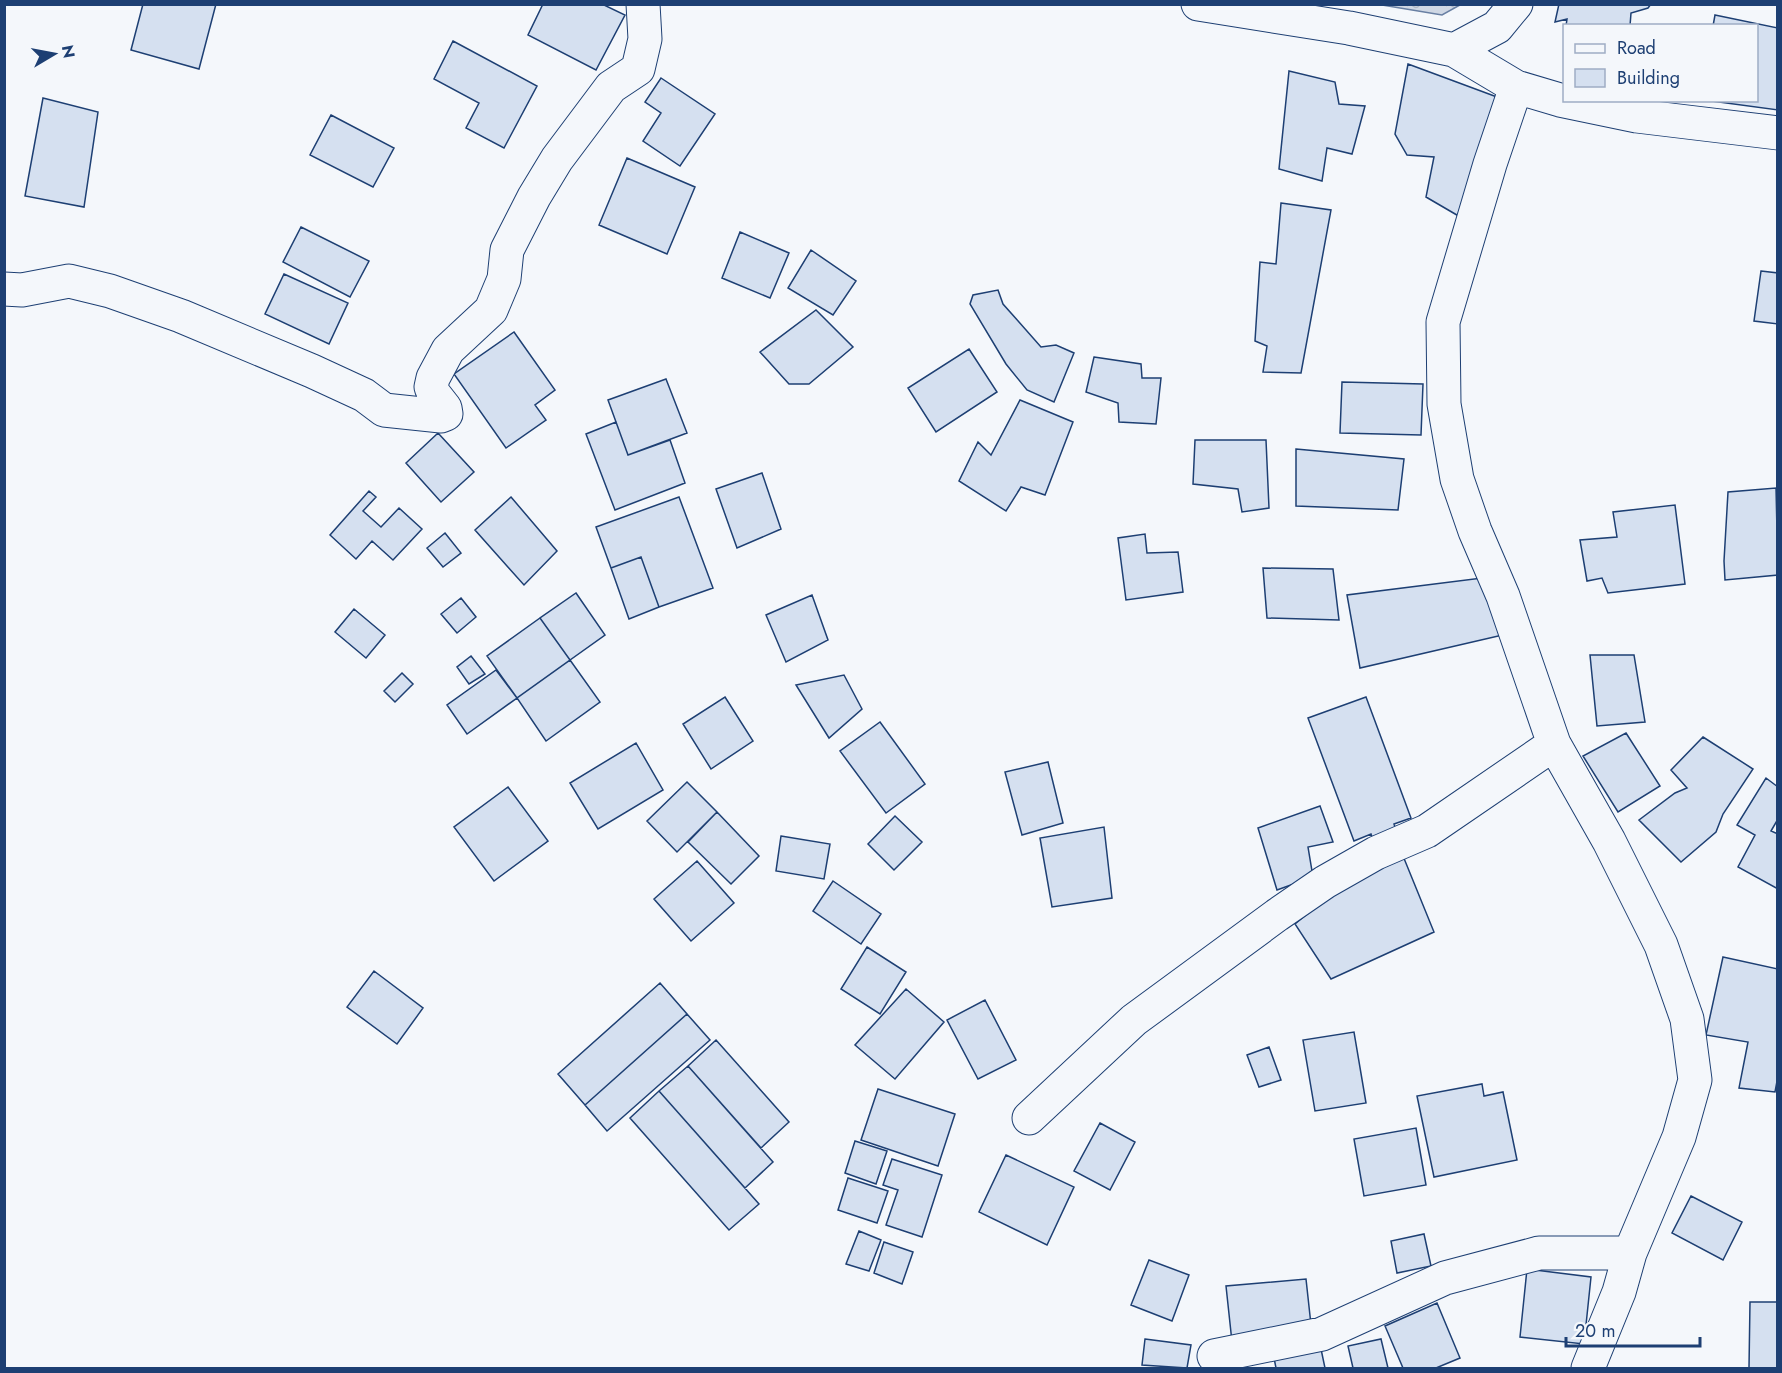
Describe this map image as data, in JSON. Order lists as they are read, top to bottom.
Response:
{
  "legend": ["Road", "Building"],
  "scale_bar": "20 m",
  "north": "right"
}
